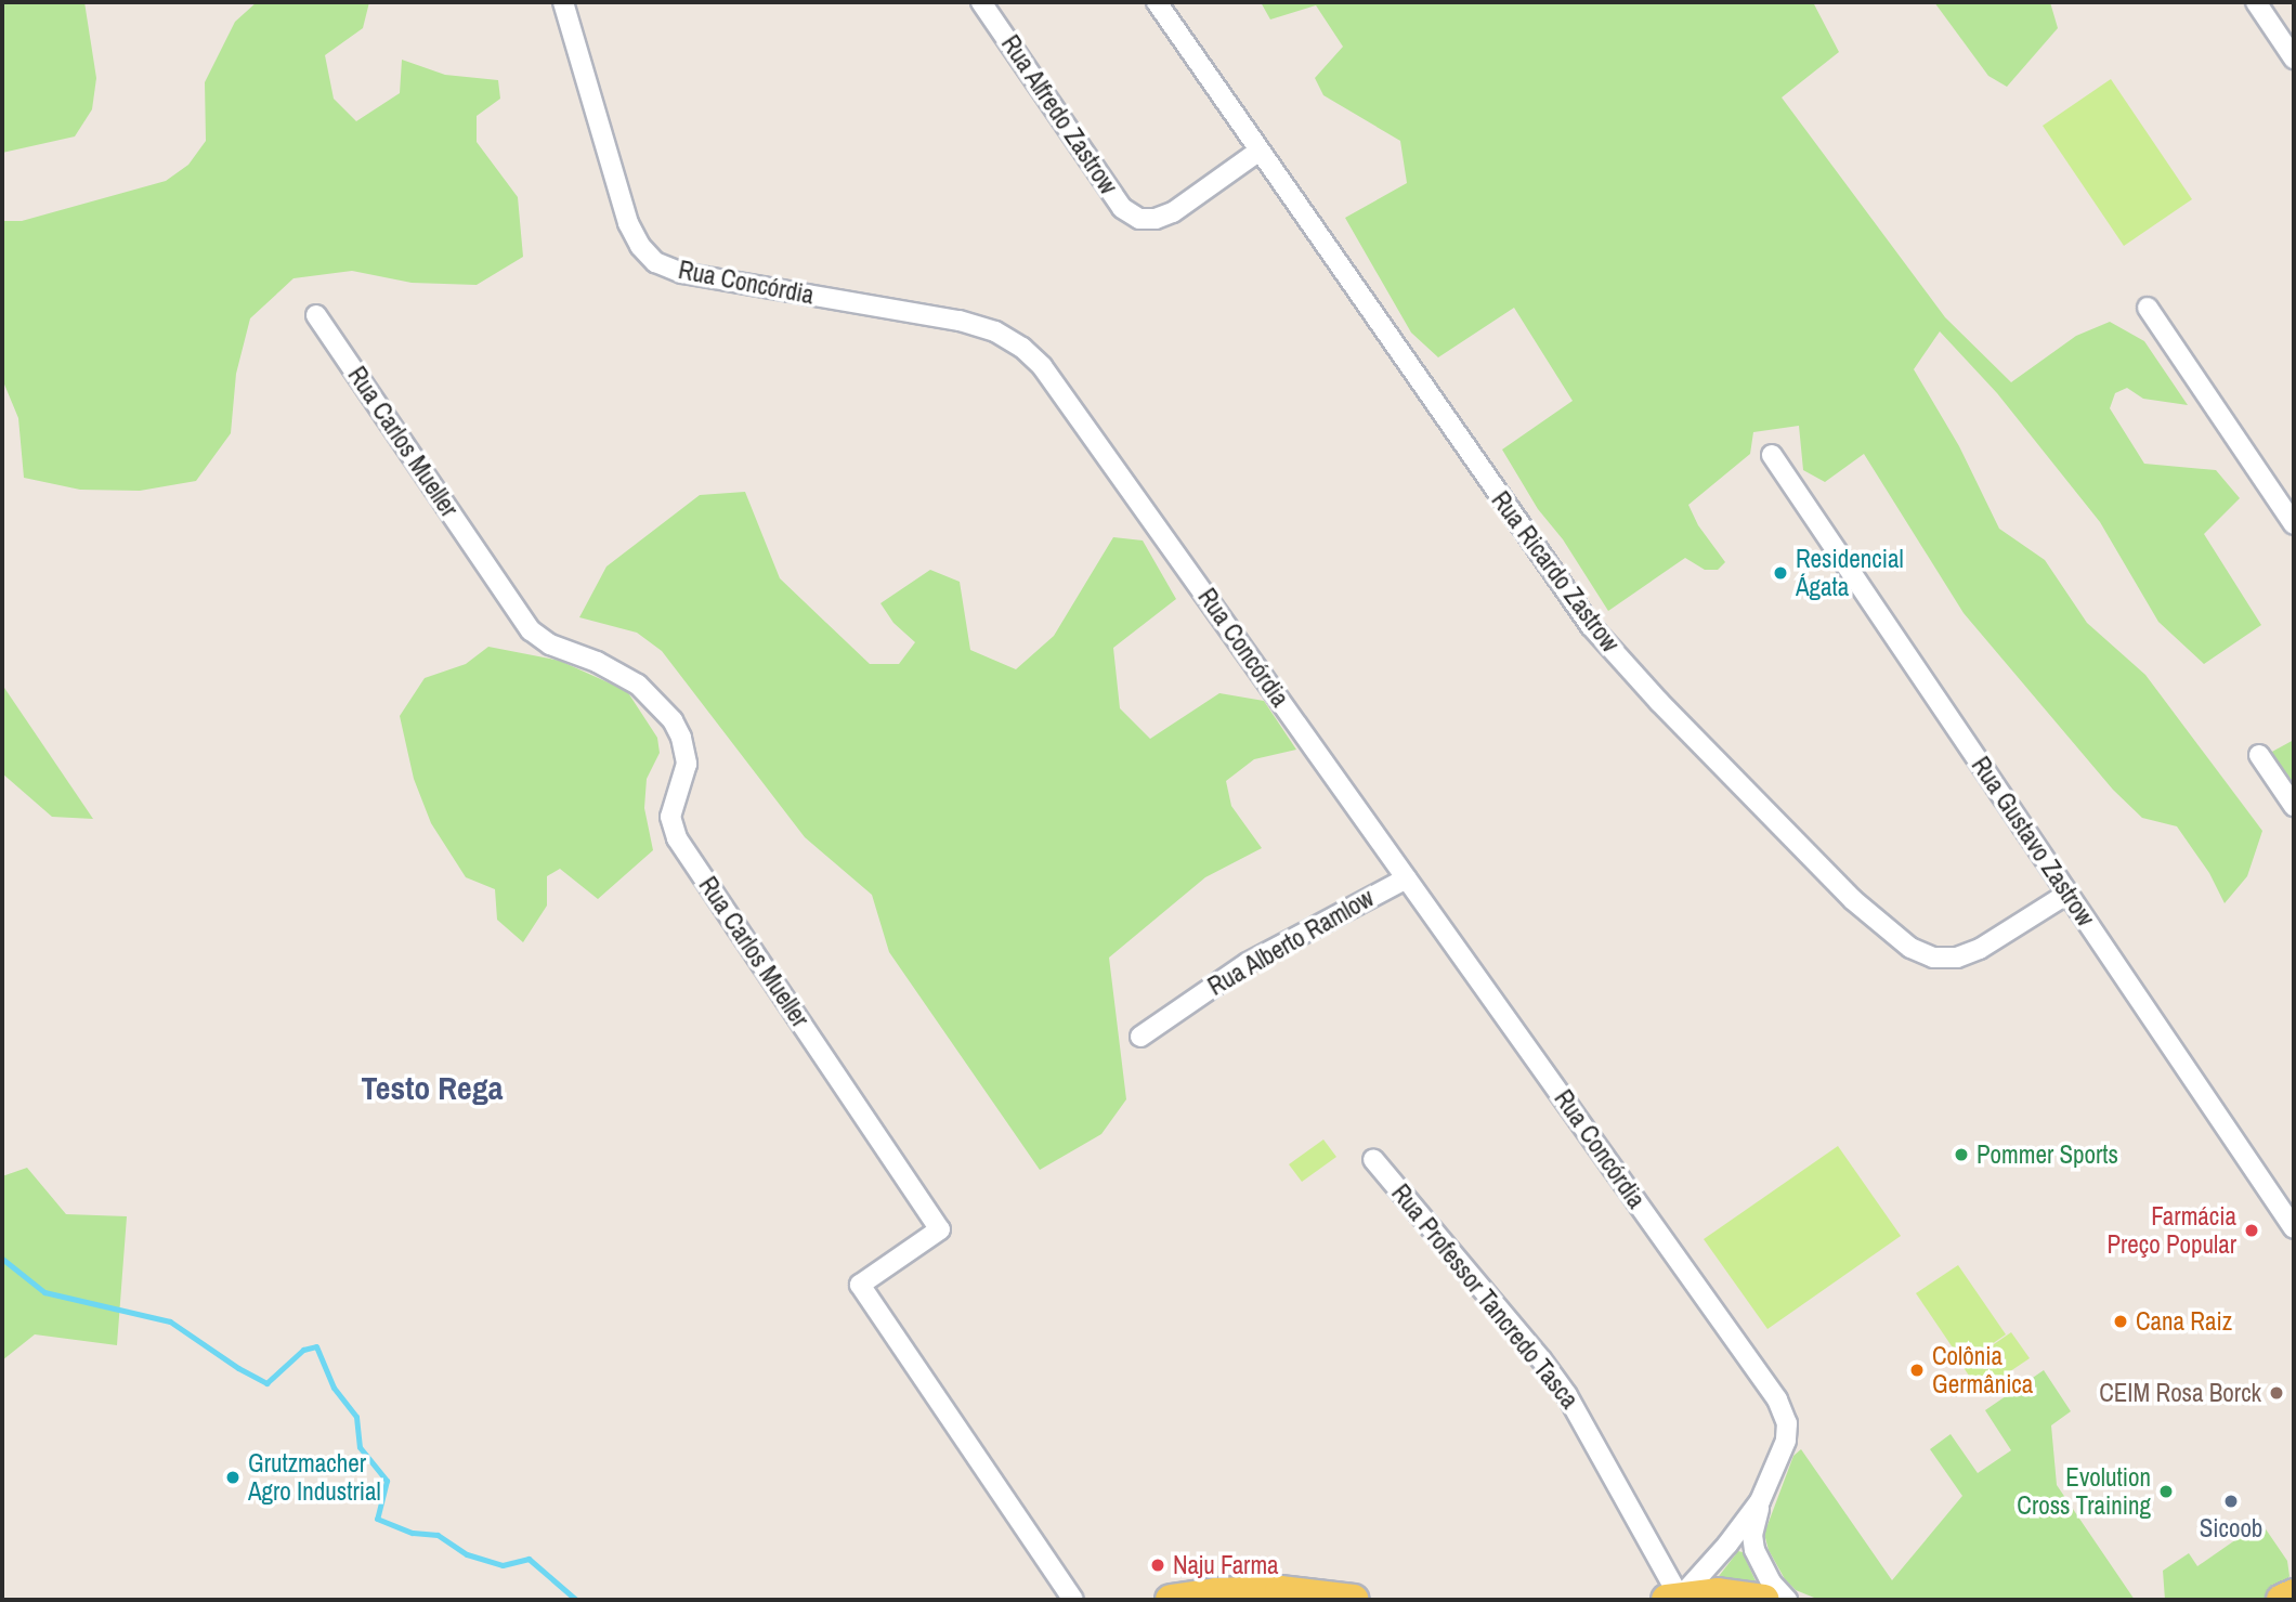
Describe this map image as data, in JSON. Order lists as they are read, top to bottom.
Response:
{
  "streets": {
    "street": [
      "Rua Alfredo Zastrow",
      "Rua Concórdia",
      "Rua Carlos Mueller",
      "Rua Ricardo Zastrow",
      "Rua Gustavo Zastrow",
      "Rua Alberto Ramlow",
      "Rua Professor Tancredo Tasca"
    ]
  },
  "crossings": [
    ["Rua Alfredo Zastrow", "Rua Ricardo Zastrow"],
    ["Rua Concórdia", "Rua Alberto Ramlow"],
    ["Rua Concórdia", "Rua Professor Tancredo Tasca"],
    ["Rua Ricardo Zastrow", "Rua Gustavo Zastrow"]
  ],
  "districts": ["Testo Rega"],
  "places": [
    "Residencial Ágata",
    "Pommer Sports",
    "Farmácia Preço Popular",
    "Cana Raiz",
    "Colônia Germânica",
    "CEIM Rosa Borck",
    "Grutzmacher Agro Industrial",
    "Evolution Cross Training",
    "Sicoob",
    "Naju Farma"
  ]
}
